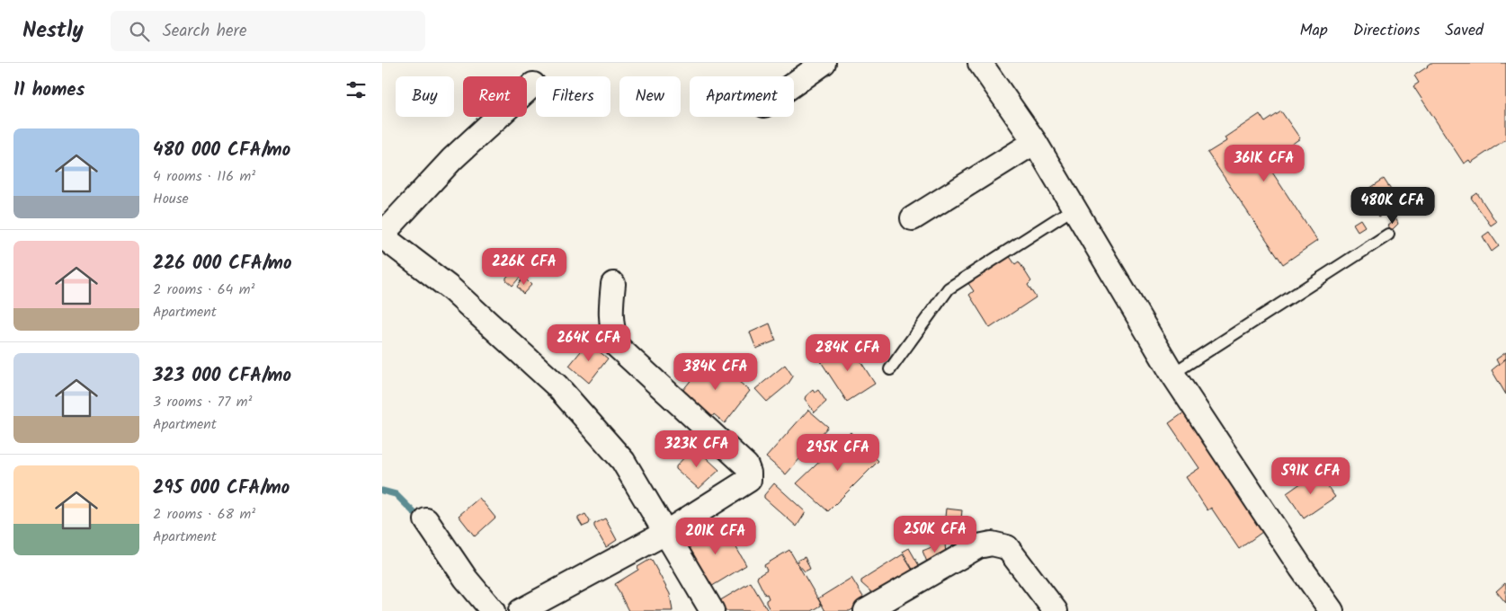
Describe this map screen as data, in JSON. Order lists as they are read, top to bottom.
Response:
{
  "page": {
    "header": "Nestly",
    "search": "Search here",
    "nav": ["Map", "Directions", "Saved"],
    "heading": "11 homes",
    "chip": [
      "Buy",
      "Rent",
      "Filters",
      "New",
      "Apartment"
    ],
    "list": [
      {
        "name": "480 000 CFA/mo",
        "note": "4 rooms · 116 m² · House"
      },
      {
        "name": "226 000 CFA/mo",
        "note": "2 rooms · 64 m² · Apartment"
      },
      {
        "name": "323 000 CFA/mo",
        "note": "3 rooms · 77 m² · Apartment"
      },
      {
        "name": "295 000 CFA/mo",
        "note": "2 rooms · 68 m² · Apartment"
      }
    ],
    "price": [
      "361K CFA",
      "480K CFA",
      "226K CFA",
      "264K CFA",
      "284K CFA",
      "384K CFA",
      "323K CFA",
      "295K CFA",
      "591K CFA",
      "250K CFA",
      "201K CFA"
    ]
  }
}
